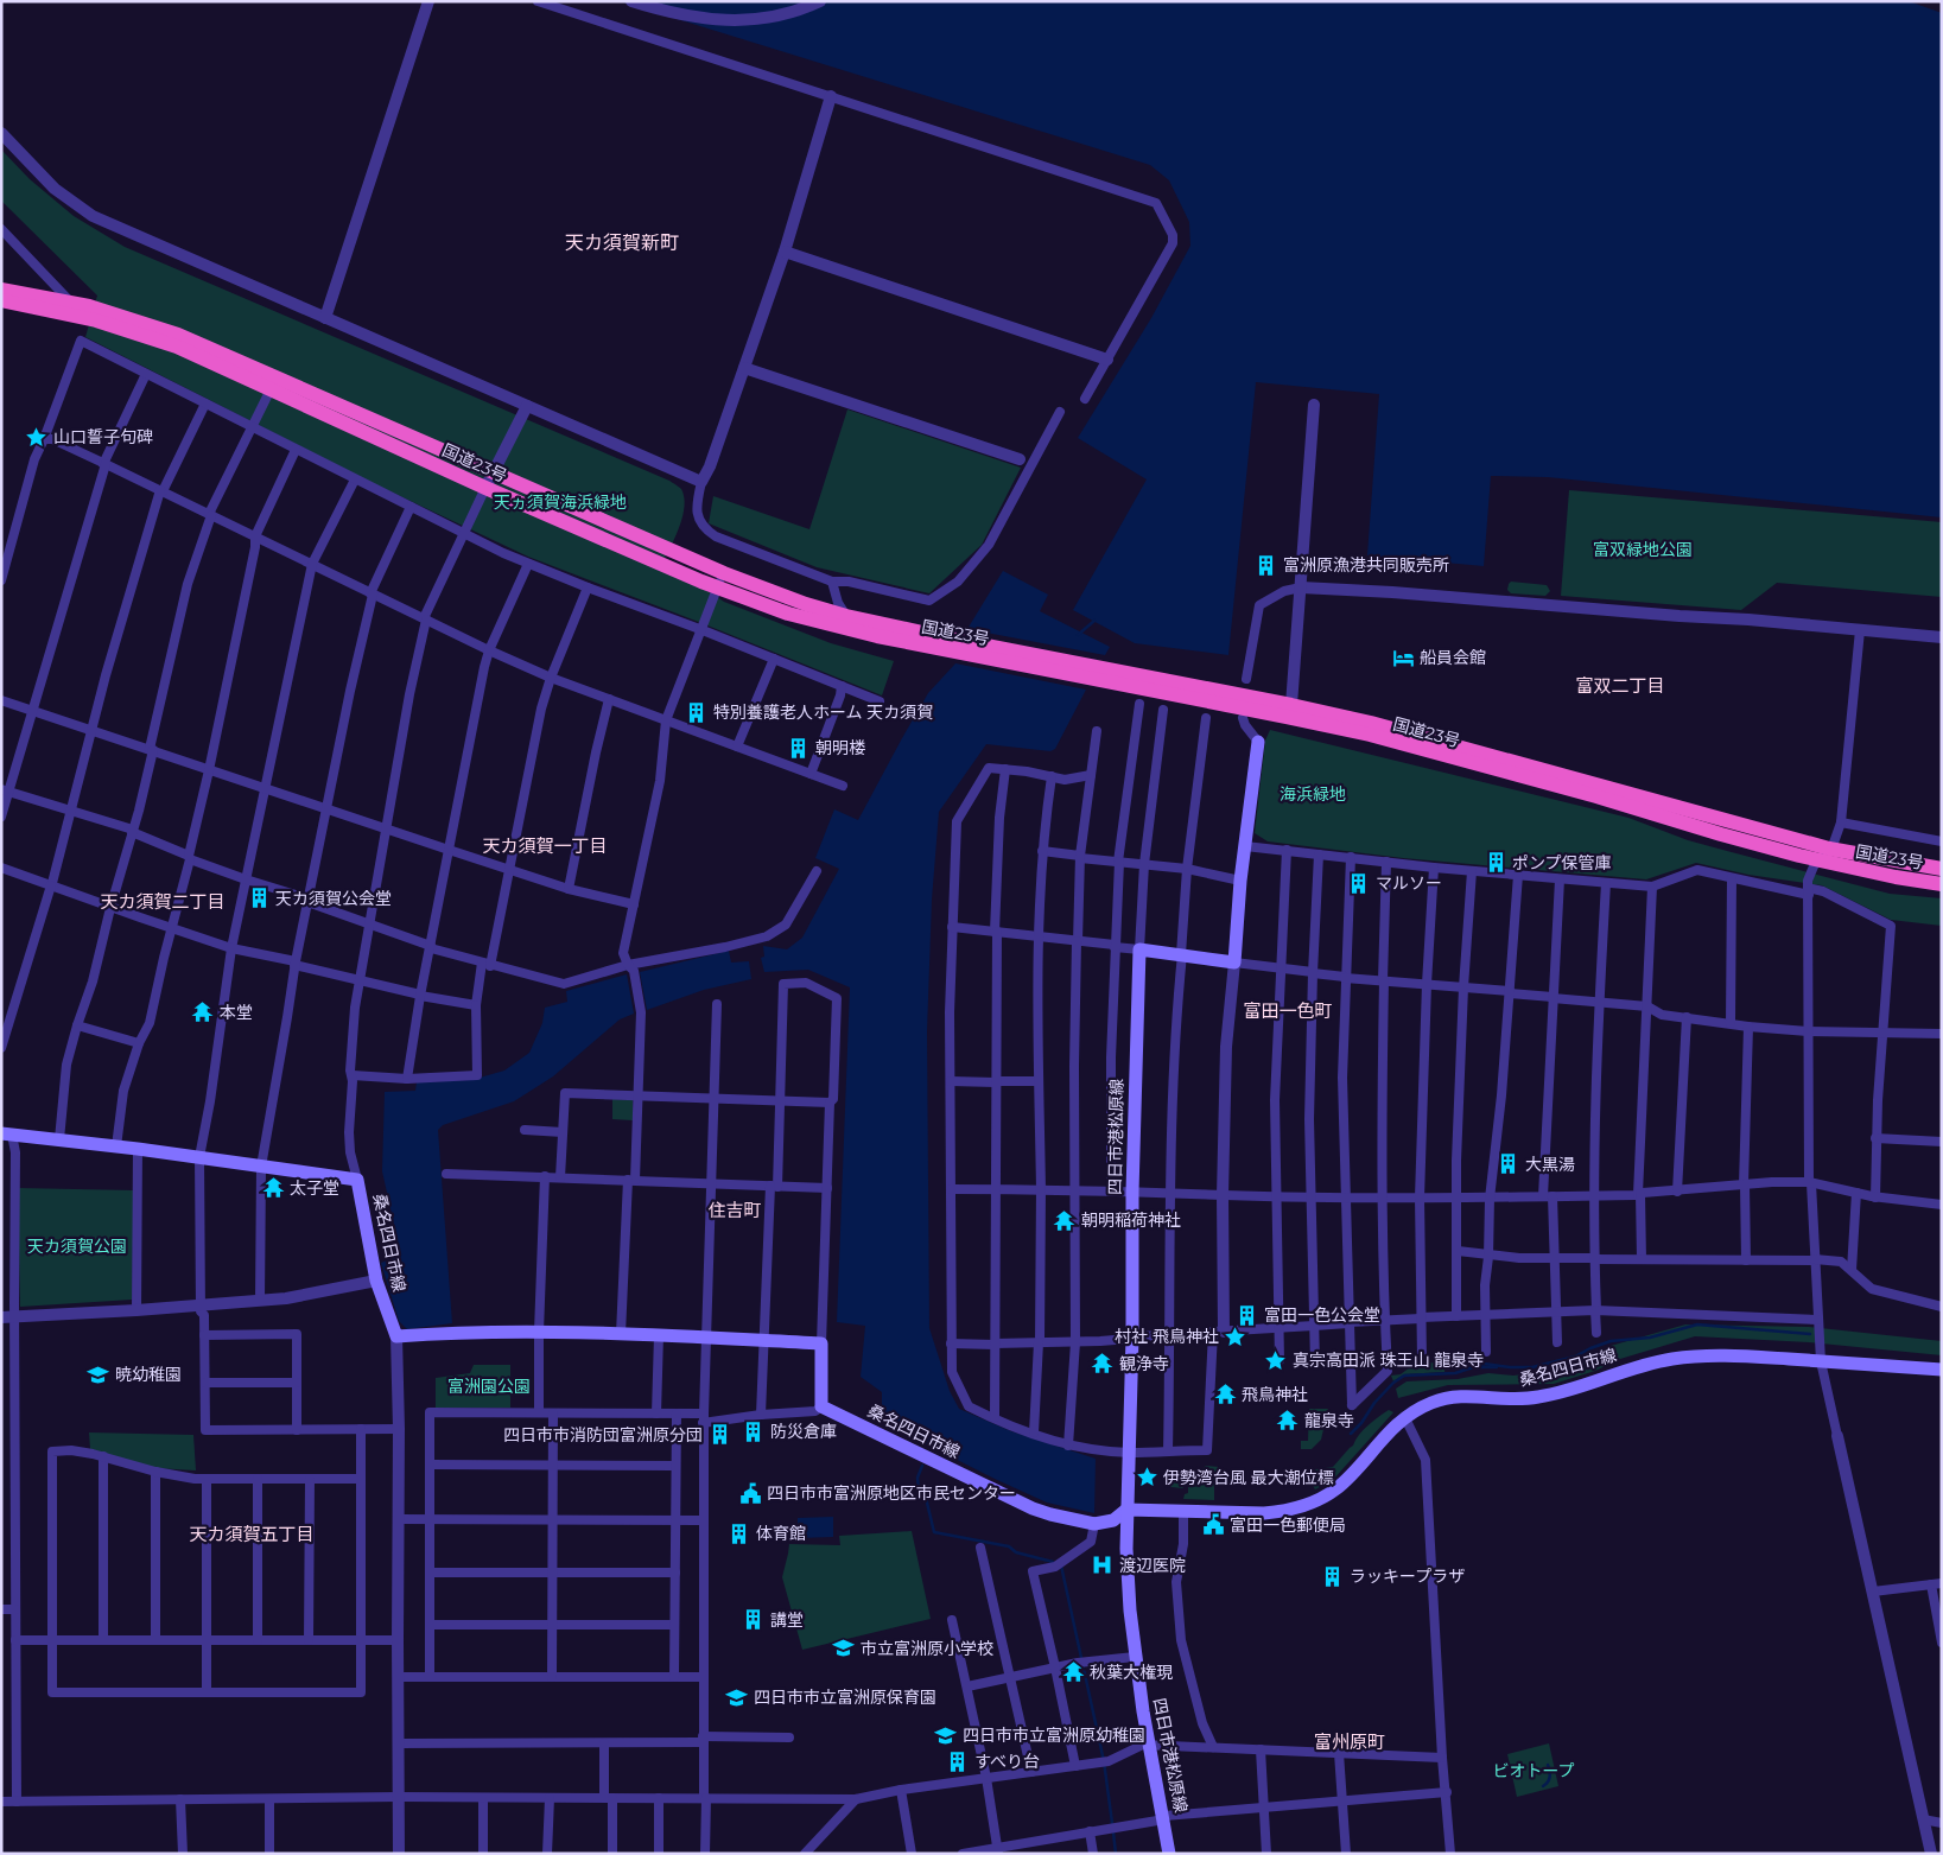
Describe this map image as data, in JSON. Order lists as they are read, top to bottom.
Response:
{
  "streets": {
    "highway": ["国道23号"],
    "main road": ["四日市港松原線", "桑名四日市線"]
  },
  "crossings": [
    ["四日市港松原線", "桑名四日市線"]
  ],
  "districts": [
    "天カ須賀新町",
    "富双二丁目",
    "天カ須賀一丁目",
    "天カ須賀二丁目",
    "富田一色町",
    "住吉町",
    "天カ須賀五丁目",
    "富州原町"
  ],
  "parks": [
    "天ヵ須賀海浜緑地",
    "富双緑地公園",
    "海浜緑地",
    "天カ須賀公園",
    "富洲園公園",
    "ビオトープ"
  ],
  "places": {
    "place": [
      "山口誓子句碑",
      "村社 飛鳥神社",
      "真宗高田派 珠王山 龍泉寺",
      "伊勢湾台風 最大潮位標"
    ],
    "building": [
      "富洲原漁港共同販売所",
      "特別養護老人ホーム 天カ須賀",
      "朝明楼",
      "ポンプ保管庫",
      "マルソー",
      "天カ須賀公会堂",
      "大黒湯",
      "富田一色公会堂",
      "防災倉庫",
      "四日市市消防団富洲原分団",
      "体育館",
      "ラッキープラザ",
      "講堂",
      "すべり台"
    ],
    "hotel": ["船員会館"],
    "temple": [
      "本堂",
      "太子堂",
      "朝明稲荷神社",
      "観浄寺",
      "飛鳥神社",
      "龍泉寺",
      "秋葉大権現"
    ],
    "school or university": [
      "暁幼稚園",
      "市立富洲原小学校",
      "四日市市立富洲原保育園",
      "四日市市立富洲原幼稚園"
    ],
    "public building": ["四日市市富洲原地区市民センター", "富田一色郵便局"],
    "hospital": ["渡辺医院"]
  }
}
